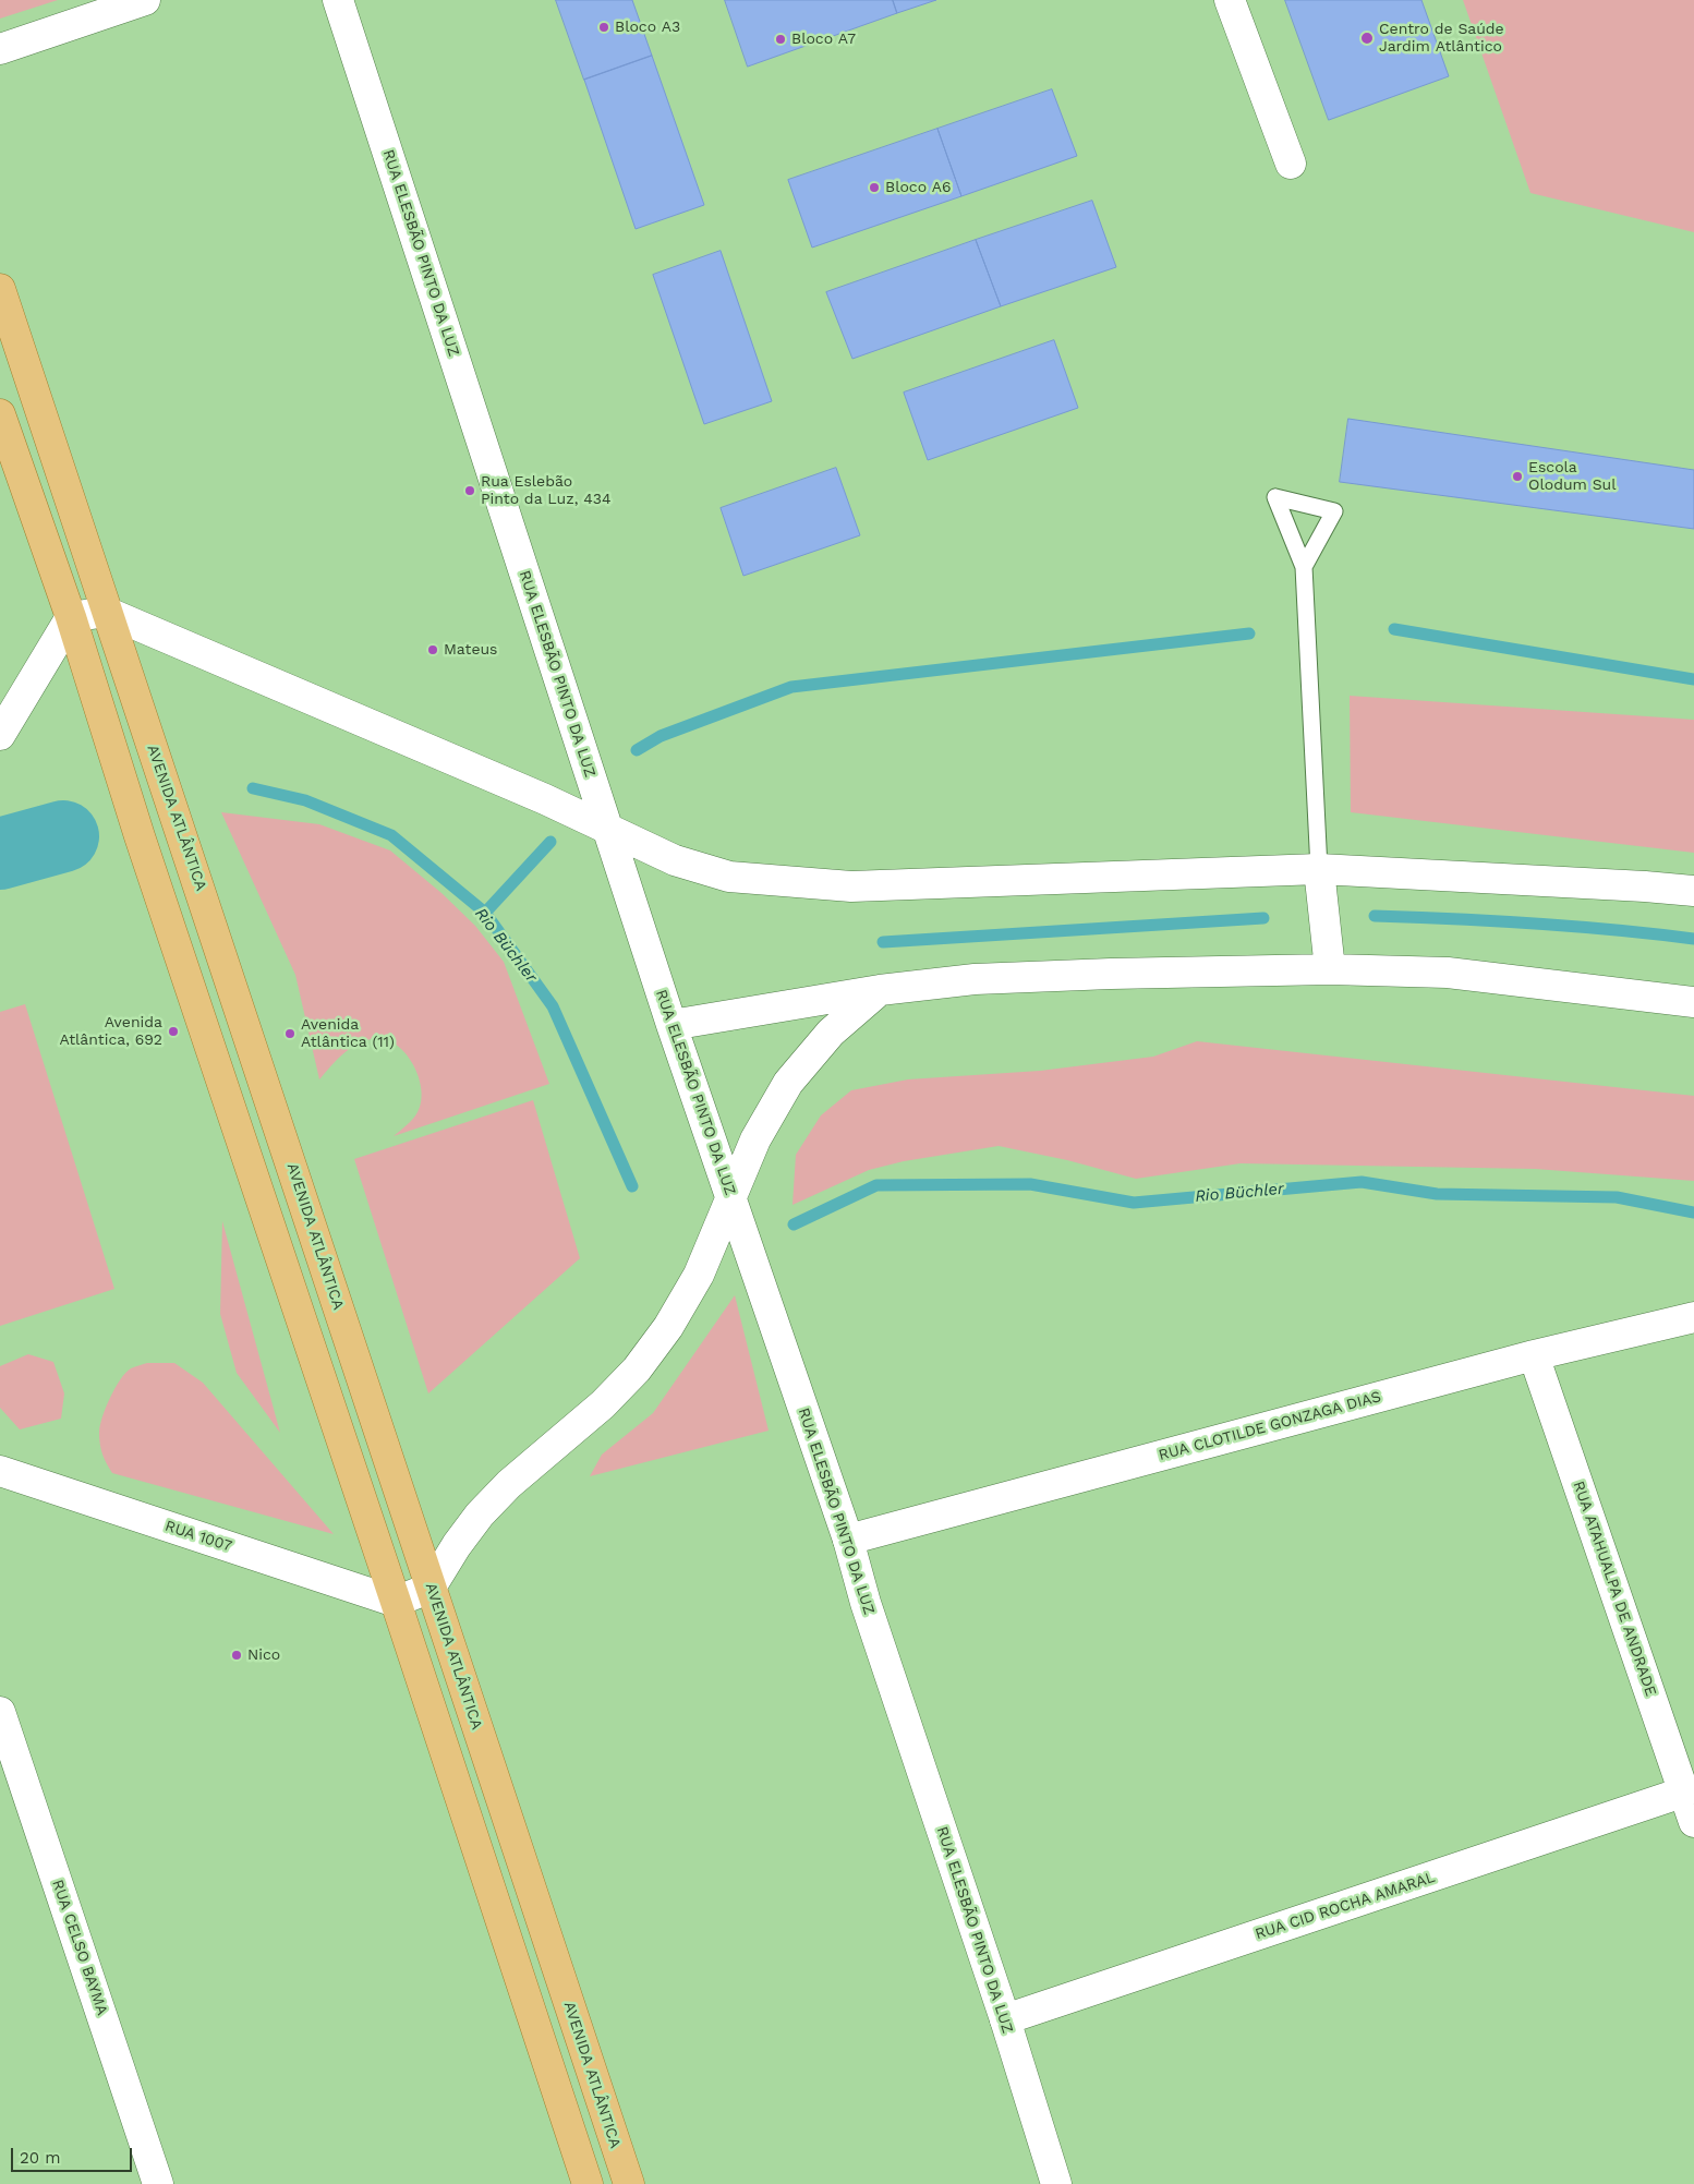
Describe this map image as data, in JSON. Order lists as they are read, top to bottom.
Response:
{
  "streets": {
    "main road": ["AVENIDA ATLÂNTICA"],
    "street": [
      "RUA ELESBÃO PINTO DA LUZ",
      "RUA CLOTILDE GONZAGA DIAS",
      "RUA 1007",
      "RUA ATAHUALPA DE ANDRADE",
      "RUA CID ROCHA AMARAL",
      "RUA CELSO BAYMA"
    ]
  },
  "crossings": [
    ["RUA ELESBÃO PINTO DA LUZ", "RUA CLOTILDE GONZAGA DIAS"],
    ["RUA ELESBÃO PINTO DA LUZ", "RUA CID ROCHA AMARAL"],
    ["RUA CLOTILDE GONZAGA DIAS", "RUA ATAHUALPA DE ANDRADE"],
    ["RUA ATAHUALPA DE ANDRADE", "RUA CID ROCHA AMARAL"]
  ],
  "water": ["Rio Büchler"],
  "places": [
    "Bloco A3",
    "Centro de Saúde Jardim Atlântico",
    "Bloco A7",
    "Bloco A6",
    "Escola Olodum Sul",
    "Rua Eslebão Pinto da Luz, 434",
    "Mateus",
    "Avenida Atlântica, 692",
    "Avenida Atlântica (11)",
    "Nico"
  ],
  "scale_bar": "20 m"
}
